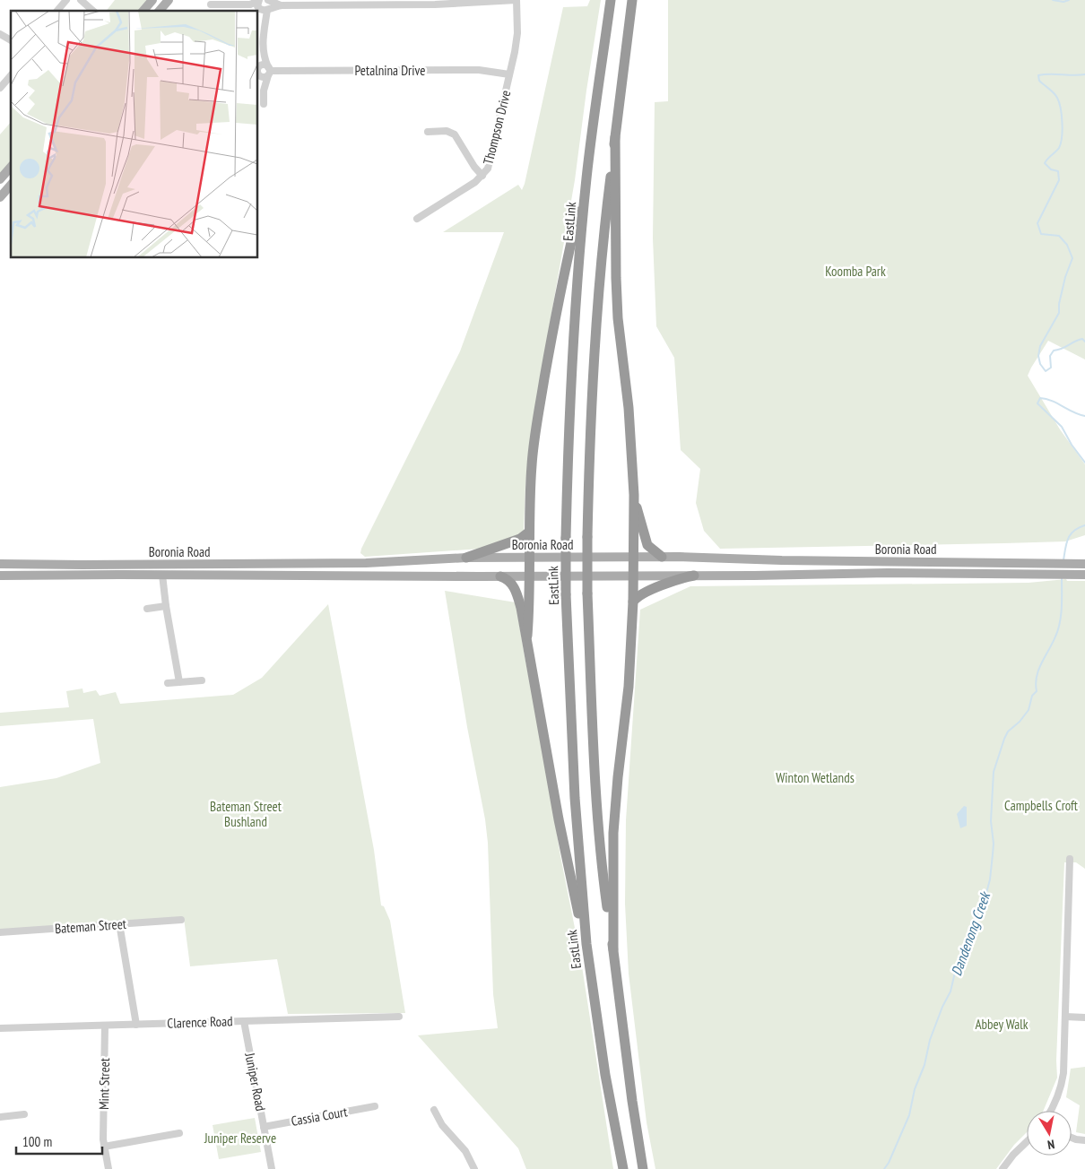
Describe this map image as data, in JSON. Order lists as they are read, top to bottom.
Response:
{
  "streets": {
    "highway": ["EastLink"],
    "main road": ["Boronia Road"],
    "street": [
      "Petalnina Drive",
      "Thompson Drive",
      "Bateman Street",
      "Clarence Road",
      "Juniper Road",
      "Mint Street",
      "Cassia Court"
    ]
  },
  "crossings": [
    ["Petalnina Drive", "Thompson Drive"],
    ["Clarence Road", "Juniper Road"],
    ["Clarence Road", "Mint Street"],
    ["Juniper Road", "Cassia Court"]
  ],
  "water": ["Dandenong Creek"],
  "parks": [
    "Koomba Park",
    "Winton Wetlands",
    "Campbells Croft",
    "Bateman Street Bushland",
    "Abbey Walk",
    "Juniper Reserve"
  ],
  "scale_bar": "100 m",
  "north": "bottom"
}
